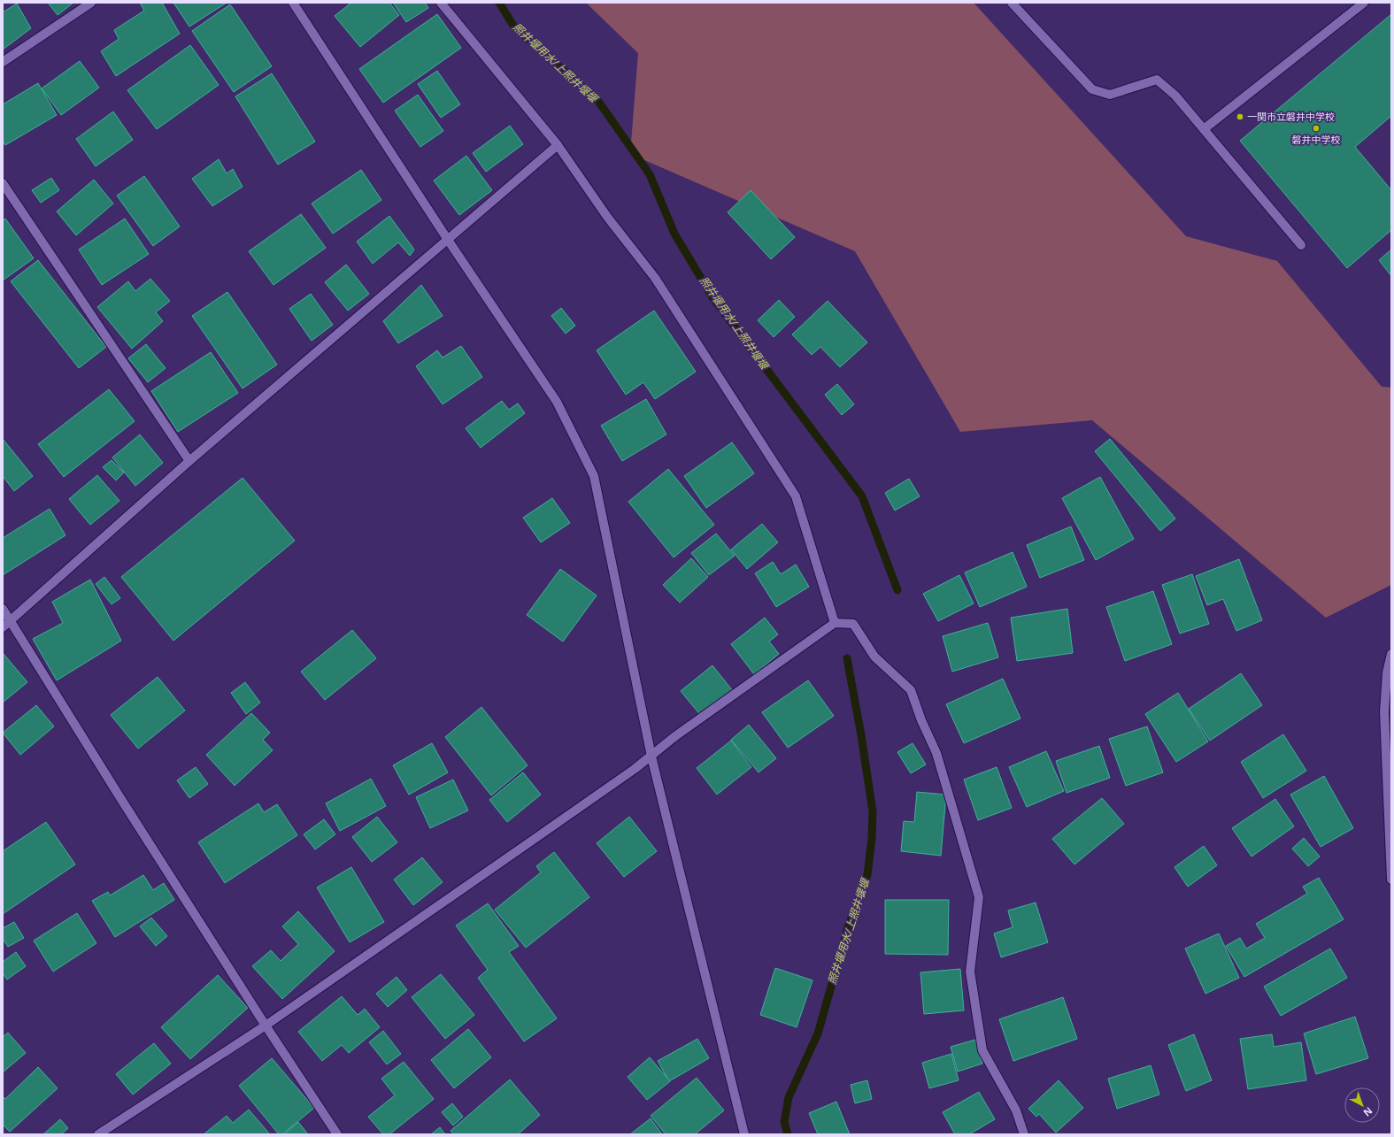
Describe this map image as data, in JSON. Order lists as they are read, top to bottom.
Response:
{
  "water": ["照井堰用水/上照井堰堰"],
  "places": ["一関市立磐井中学校", "磐井中学校"],
  "north": "bottom right"
}
